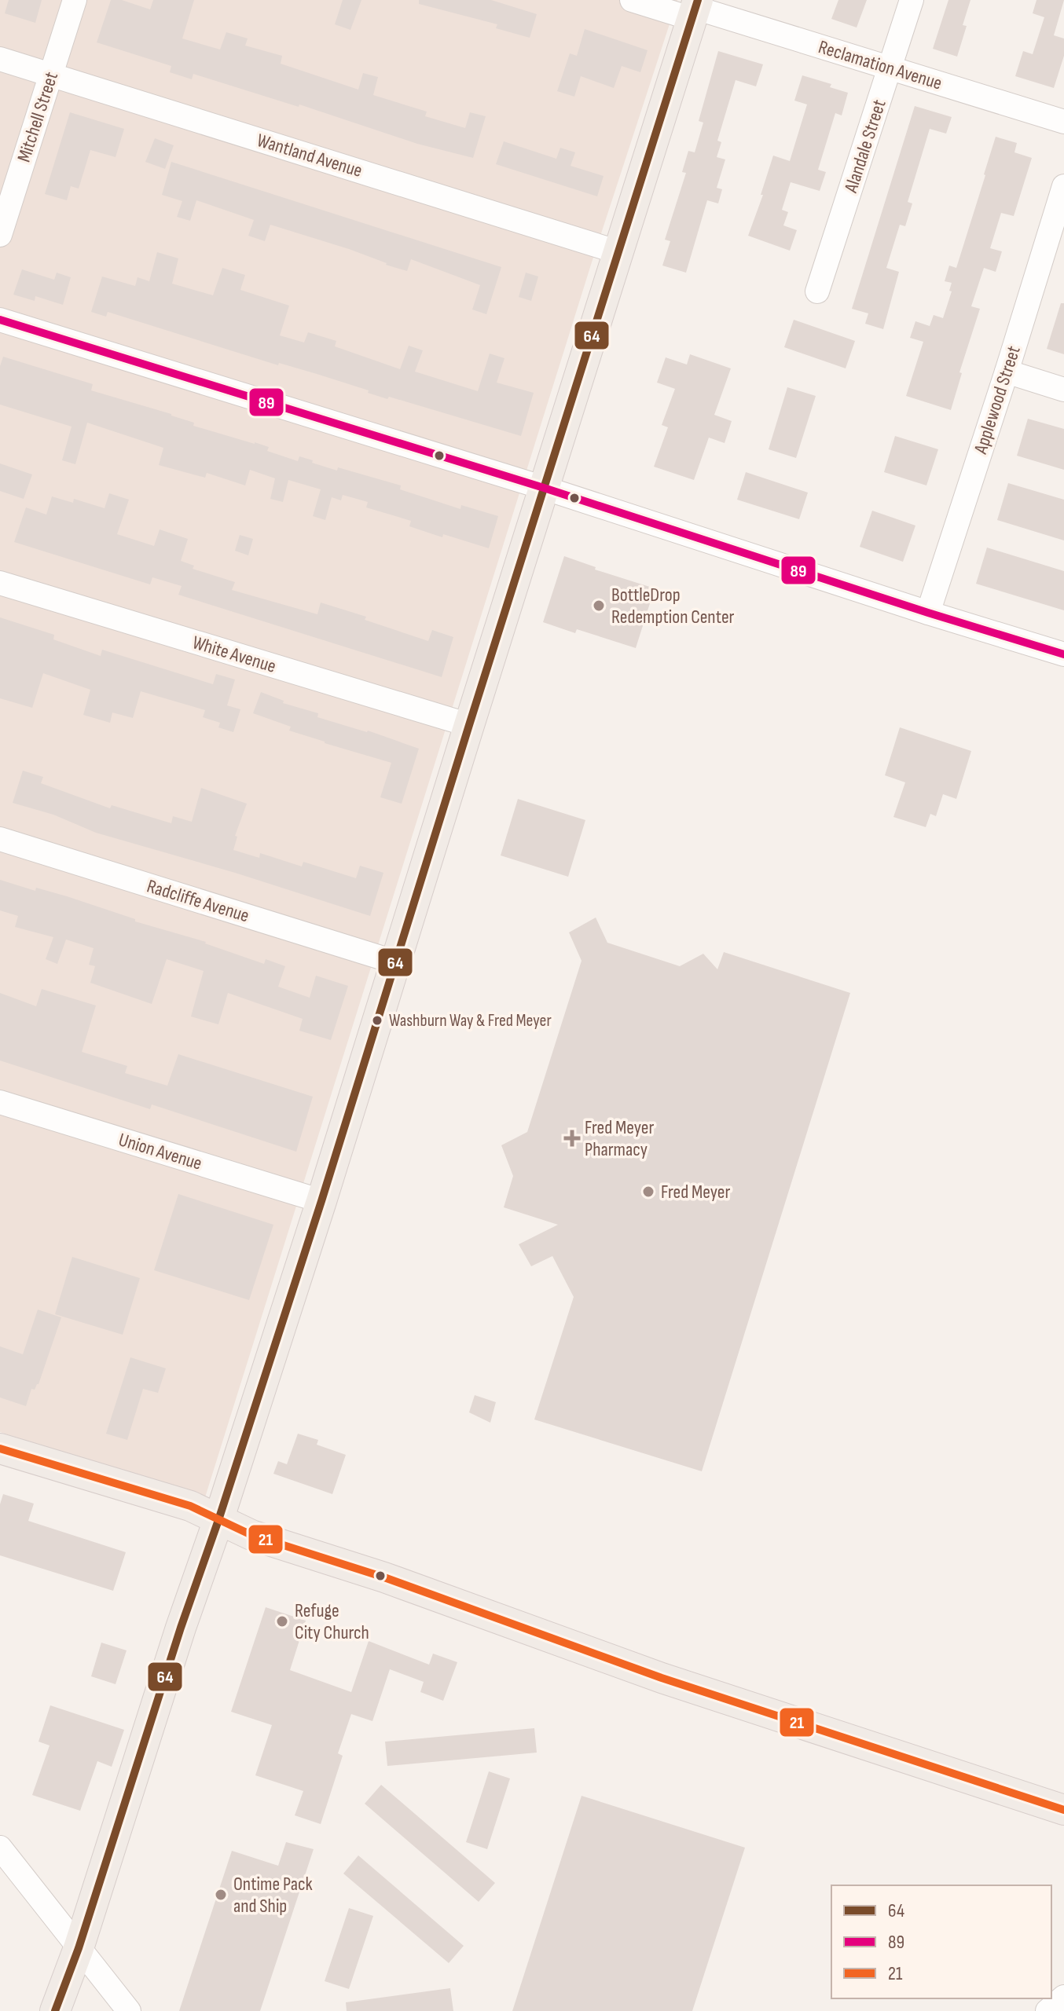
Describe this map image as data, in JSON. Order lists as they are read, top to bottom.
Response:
{
  "streets": {
    "street": [
      "Reclamation Avenue",
      "Mitchell Street",
      "Alandale Street",
      "Wantland Avenue",
      "Applewood Street",
      "White Avenue",
      "Radcliffe Avenue",
      "Union Avenue"
    ]
  },
  "crossings": [
    ["Reclamation Avenue", "Alandale Street"],
    ["Mitchell Street", "Wantland Avenue"]
  ],
  "places": {
    "other": [
      "BottleDrop Redemption Center",
      "Washburn Way & Fred Meyer",
      "Fred Meyer",
      "Refuge City Church",
      "Ontime Pack and Ship"
    ],
    "health": ["Fred Meyer Pharmacy"]
  },
  "lines": ["transit line 64", "transit line 89", "transit line 21"],
  "legend": ["64", "89", "21"]
}
